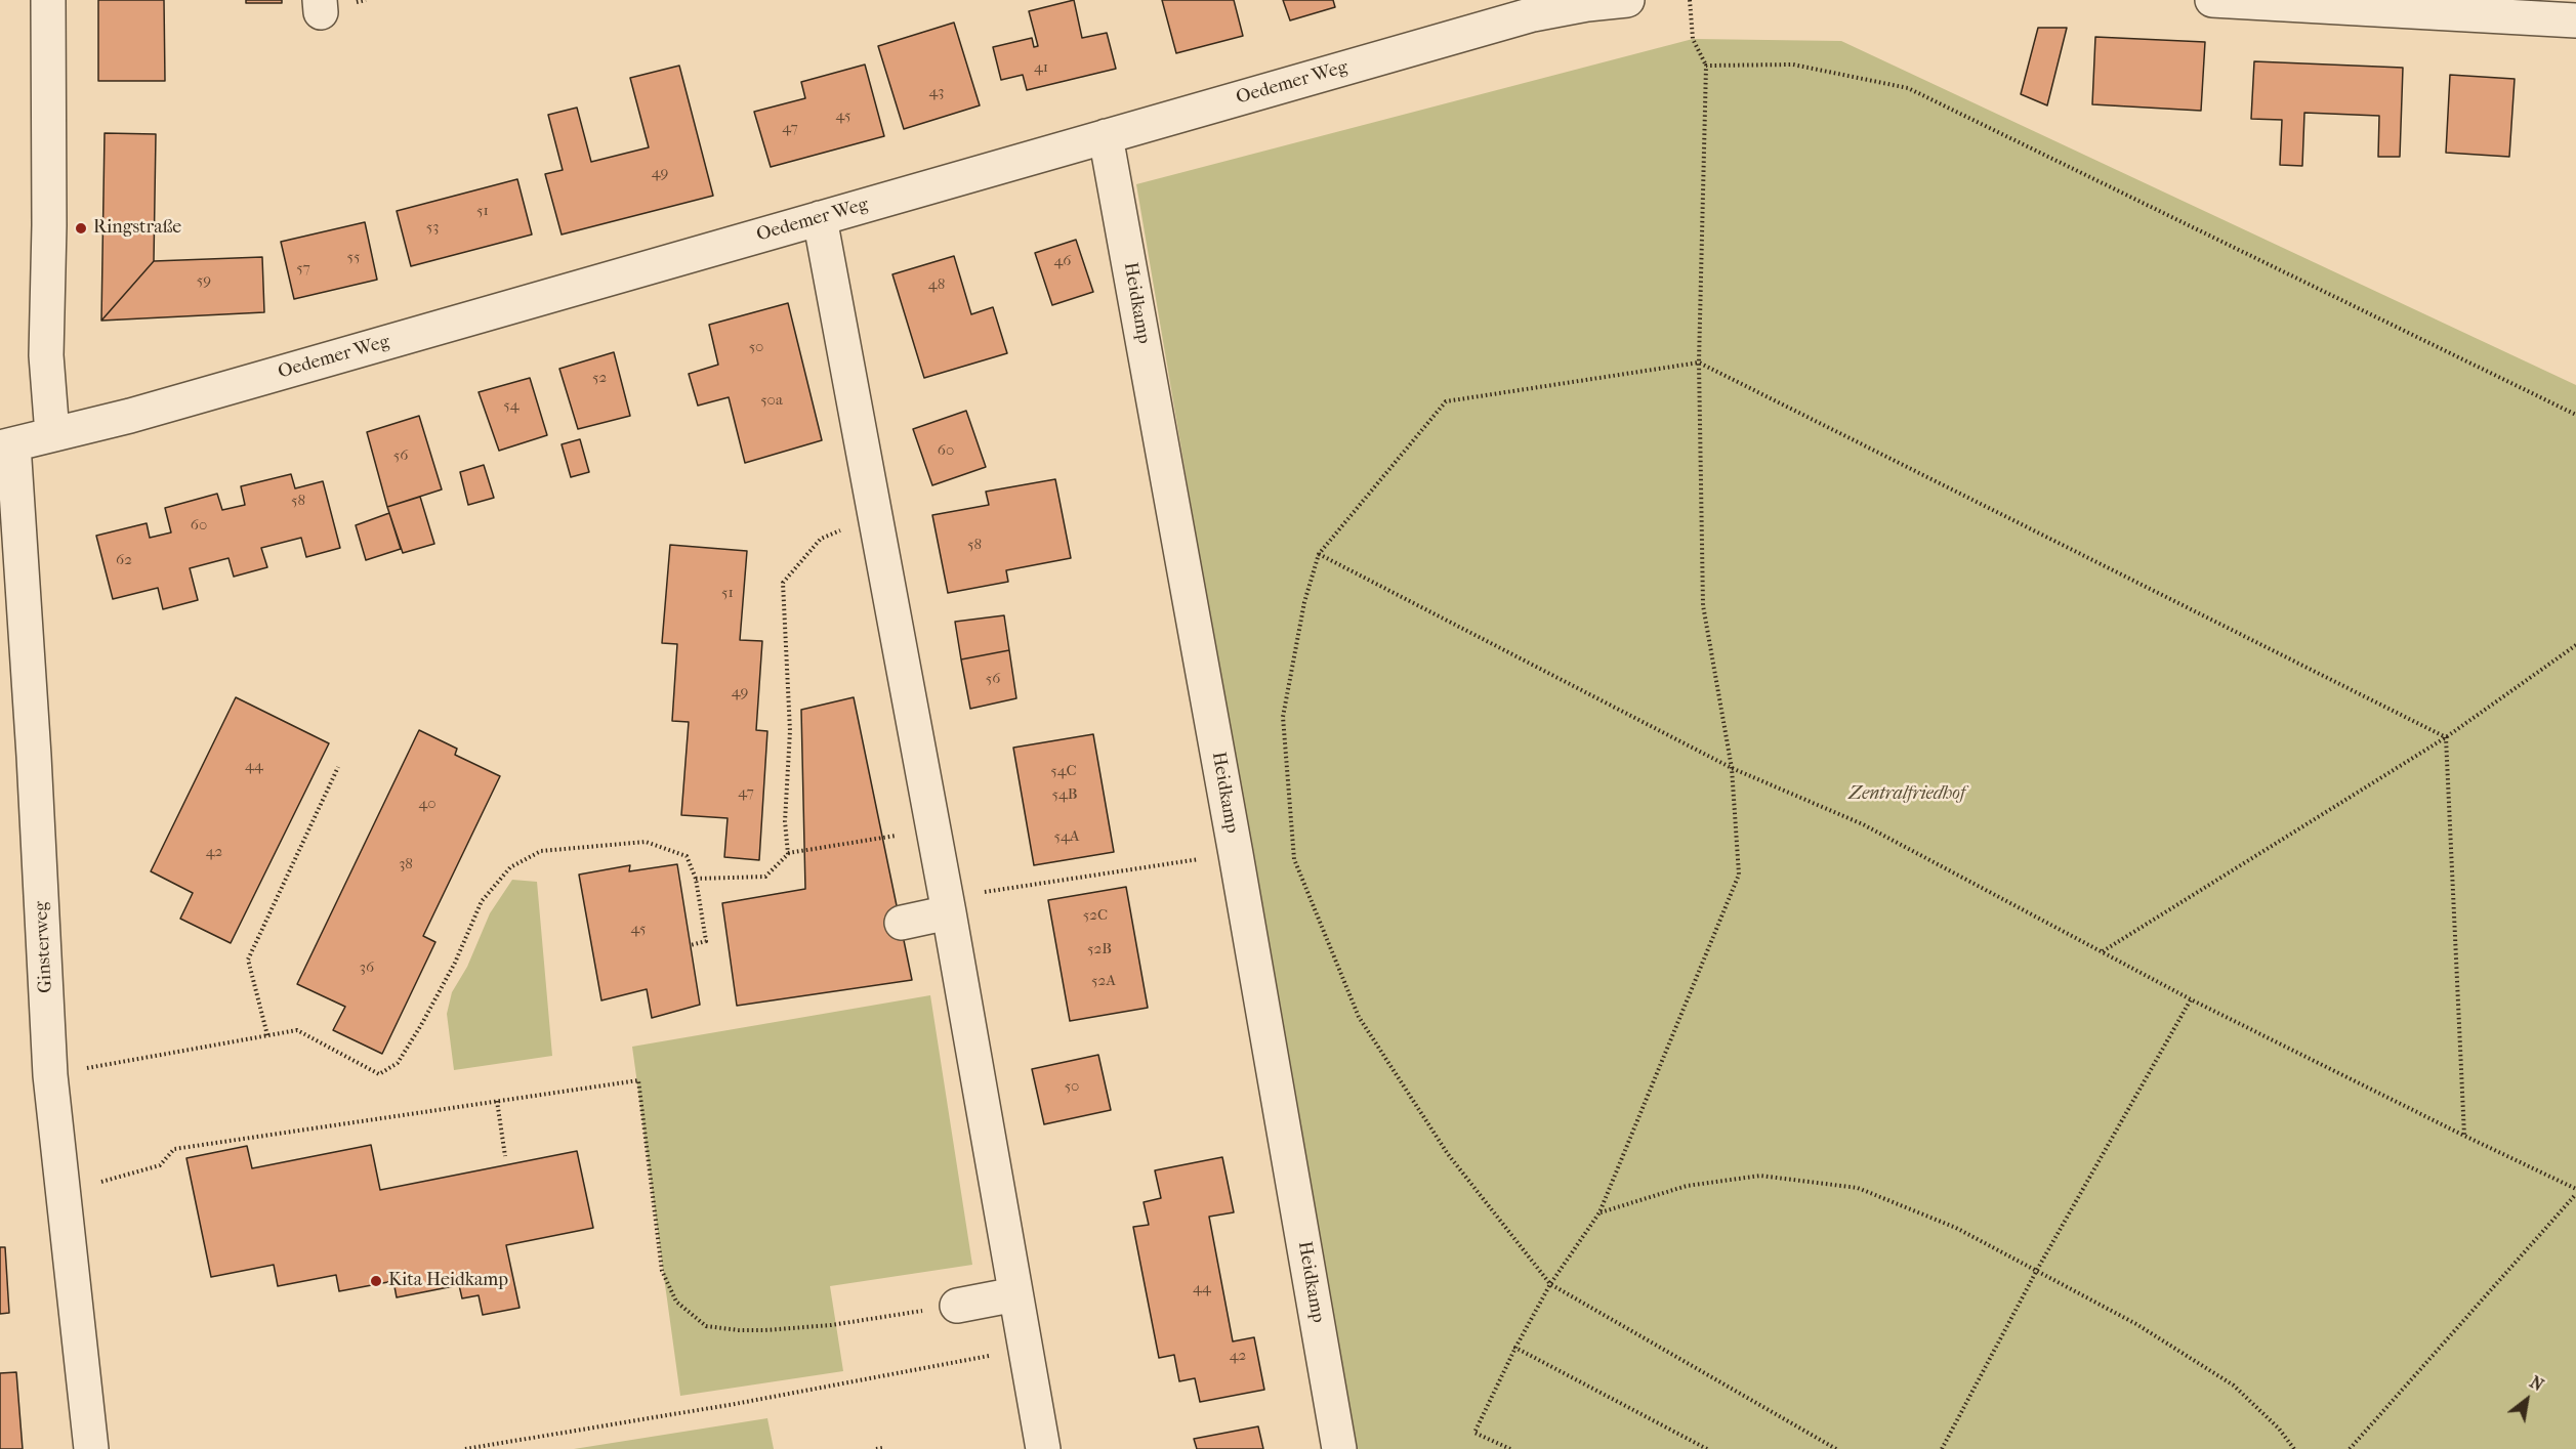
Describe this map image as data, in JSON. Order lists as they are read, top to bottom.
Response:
{
  "streets": {
    "street": ["Oedemer Weg", "Heidkamp", "Ginsterweg"]
  },
  "crossings": [
    ["Oedemer Weg", "Heidkamp"],
    ["Oedemer Weg", "Ginsterweg"]
  ],
  "parks": ["Zentralfriedhof"],
  "places": ["Ringstraße", "Kita Heidkamp"],
  "house_numbers": [
    "41",
    "43",
    "45",
    "47",
    "49",
    "51",
    "53",
    "55",
    "46",
    "57",
    "59",
    "48",
    "50",
    "52",
    "50a",
    "54",
    "60",
    "56",
    "58",
    "60",
    "58",
    "62",
    "51",
    "56",
    "49",
    "44",
    "54C",
    "47",
    "54B",
    "40",
    "54A",
    "42",
    "38",
    "52C",
    "45",
    "52B",
    "36",
    "52A",
    "50",
    "44",
    "42"
  ],
  "north": "top right"
}
